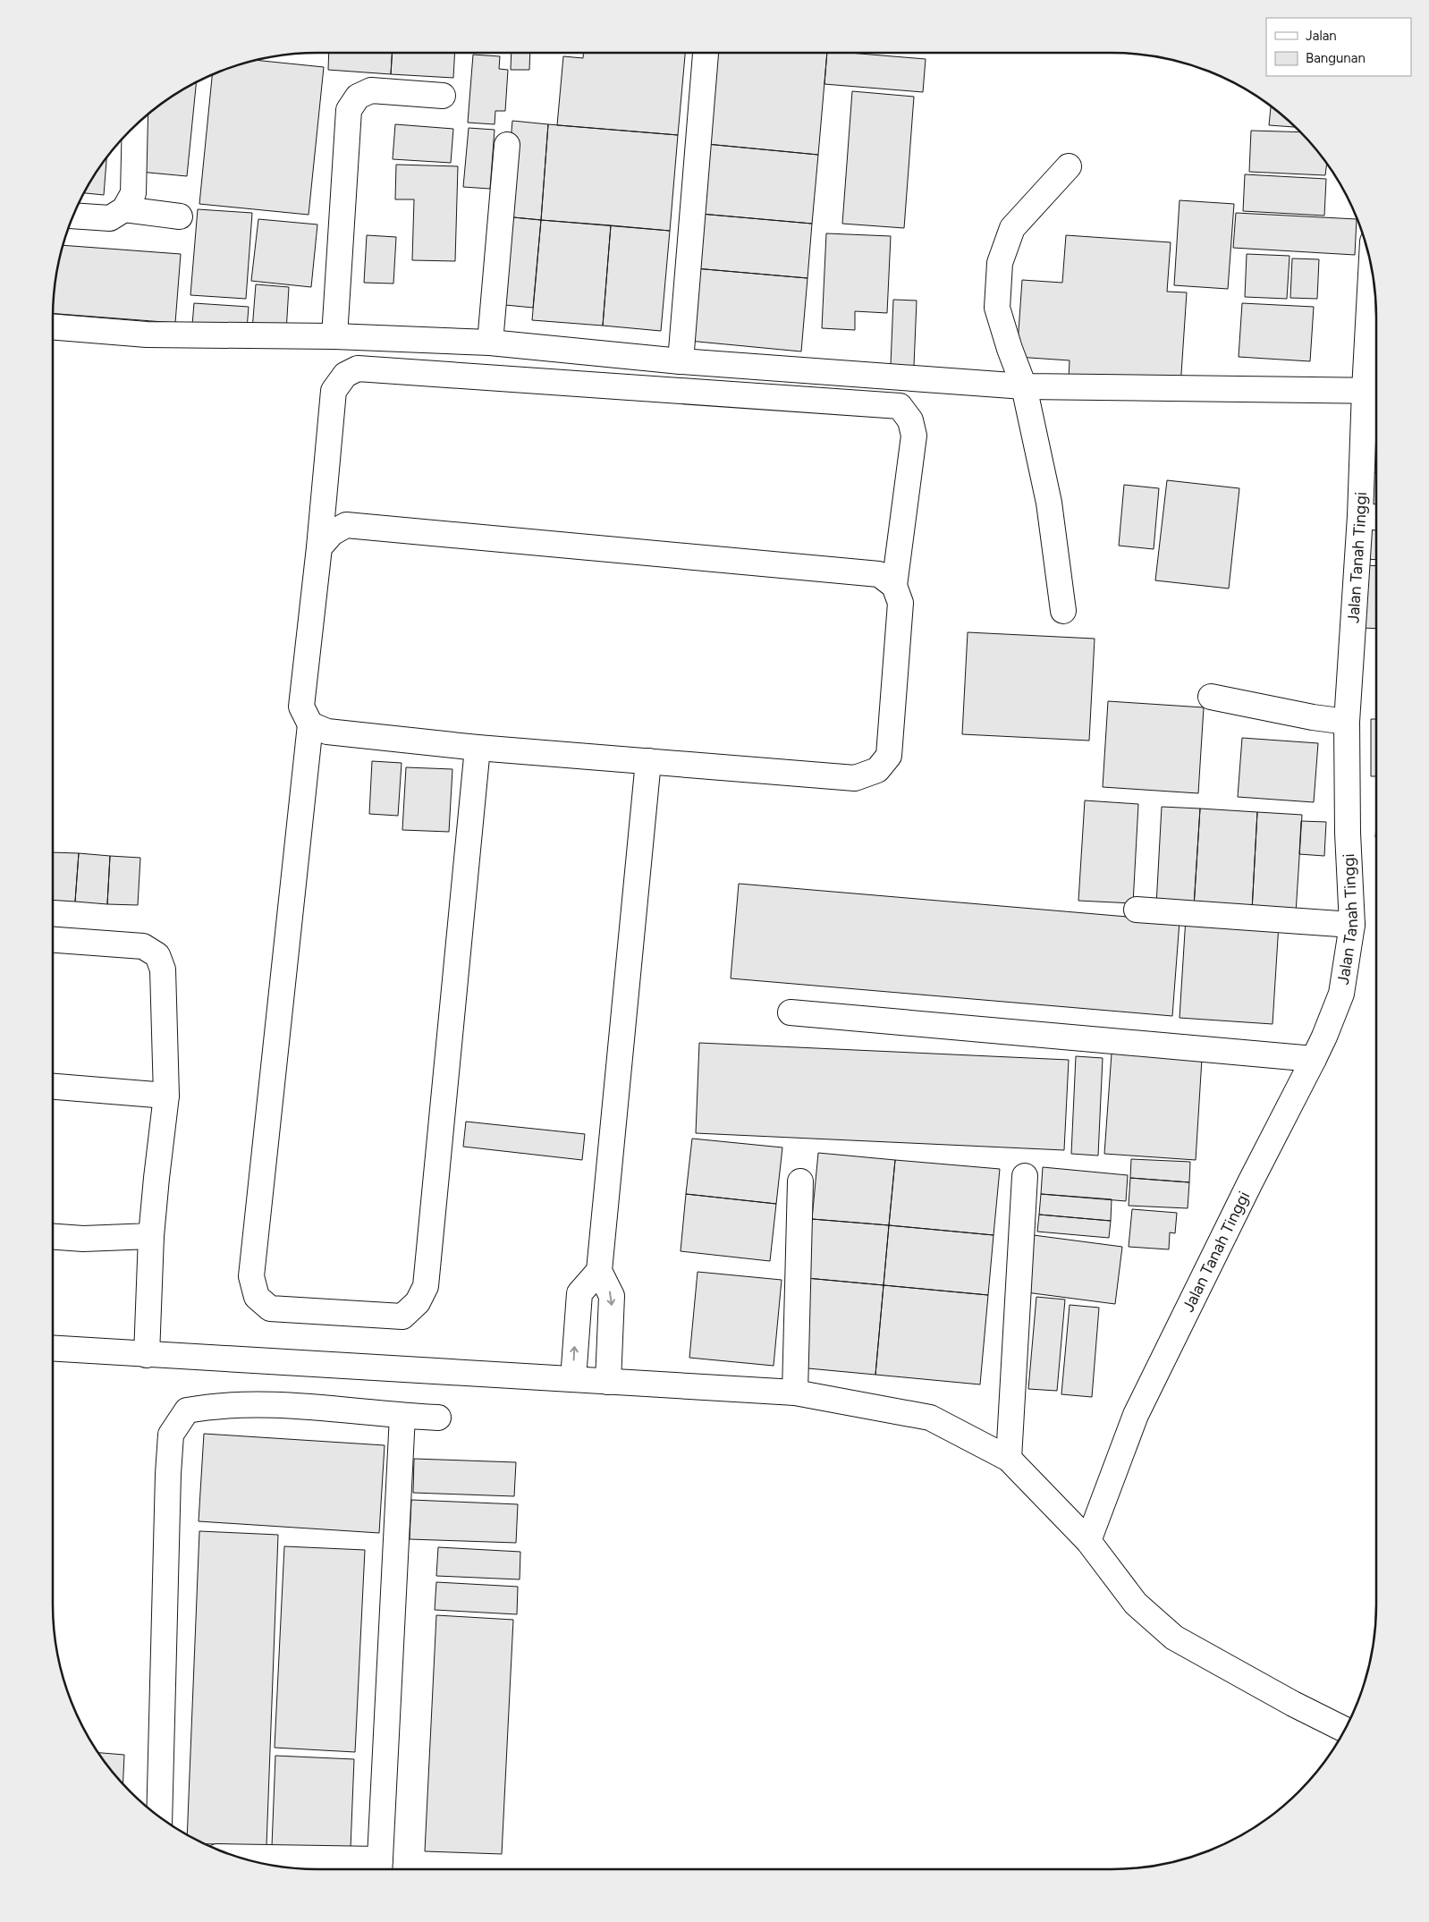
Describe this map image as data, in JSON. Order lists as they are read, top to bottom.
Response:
{
  "streets": {
    "street": ["Jalan Tanah Tinggi"]
  },
  "legend": ["Jalan", "Bangunan"]
}
